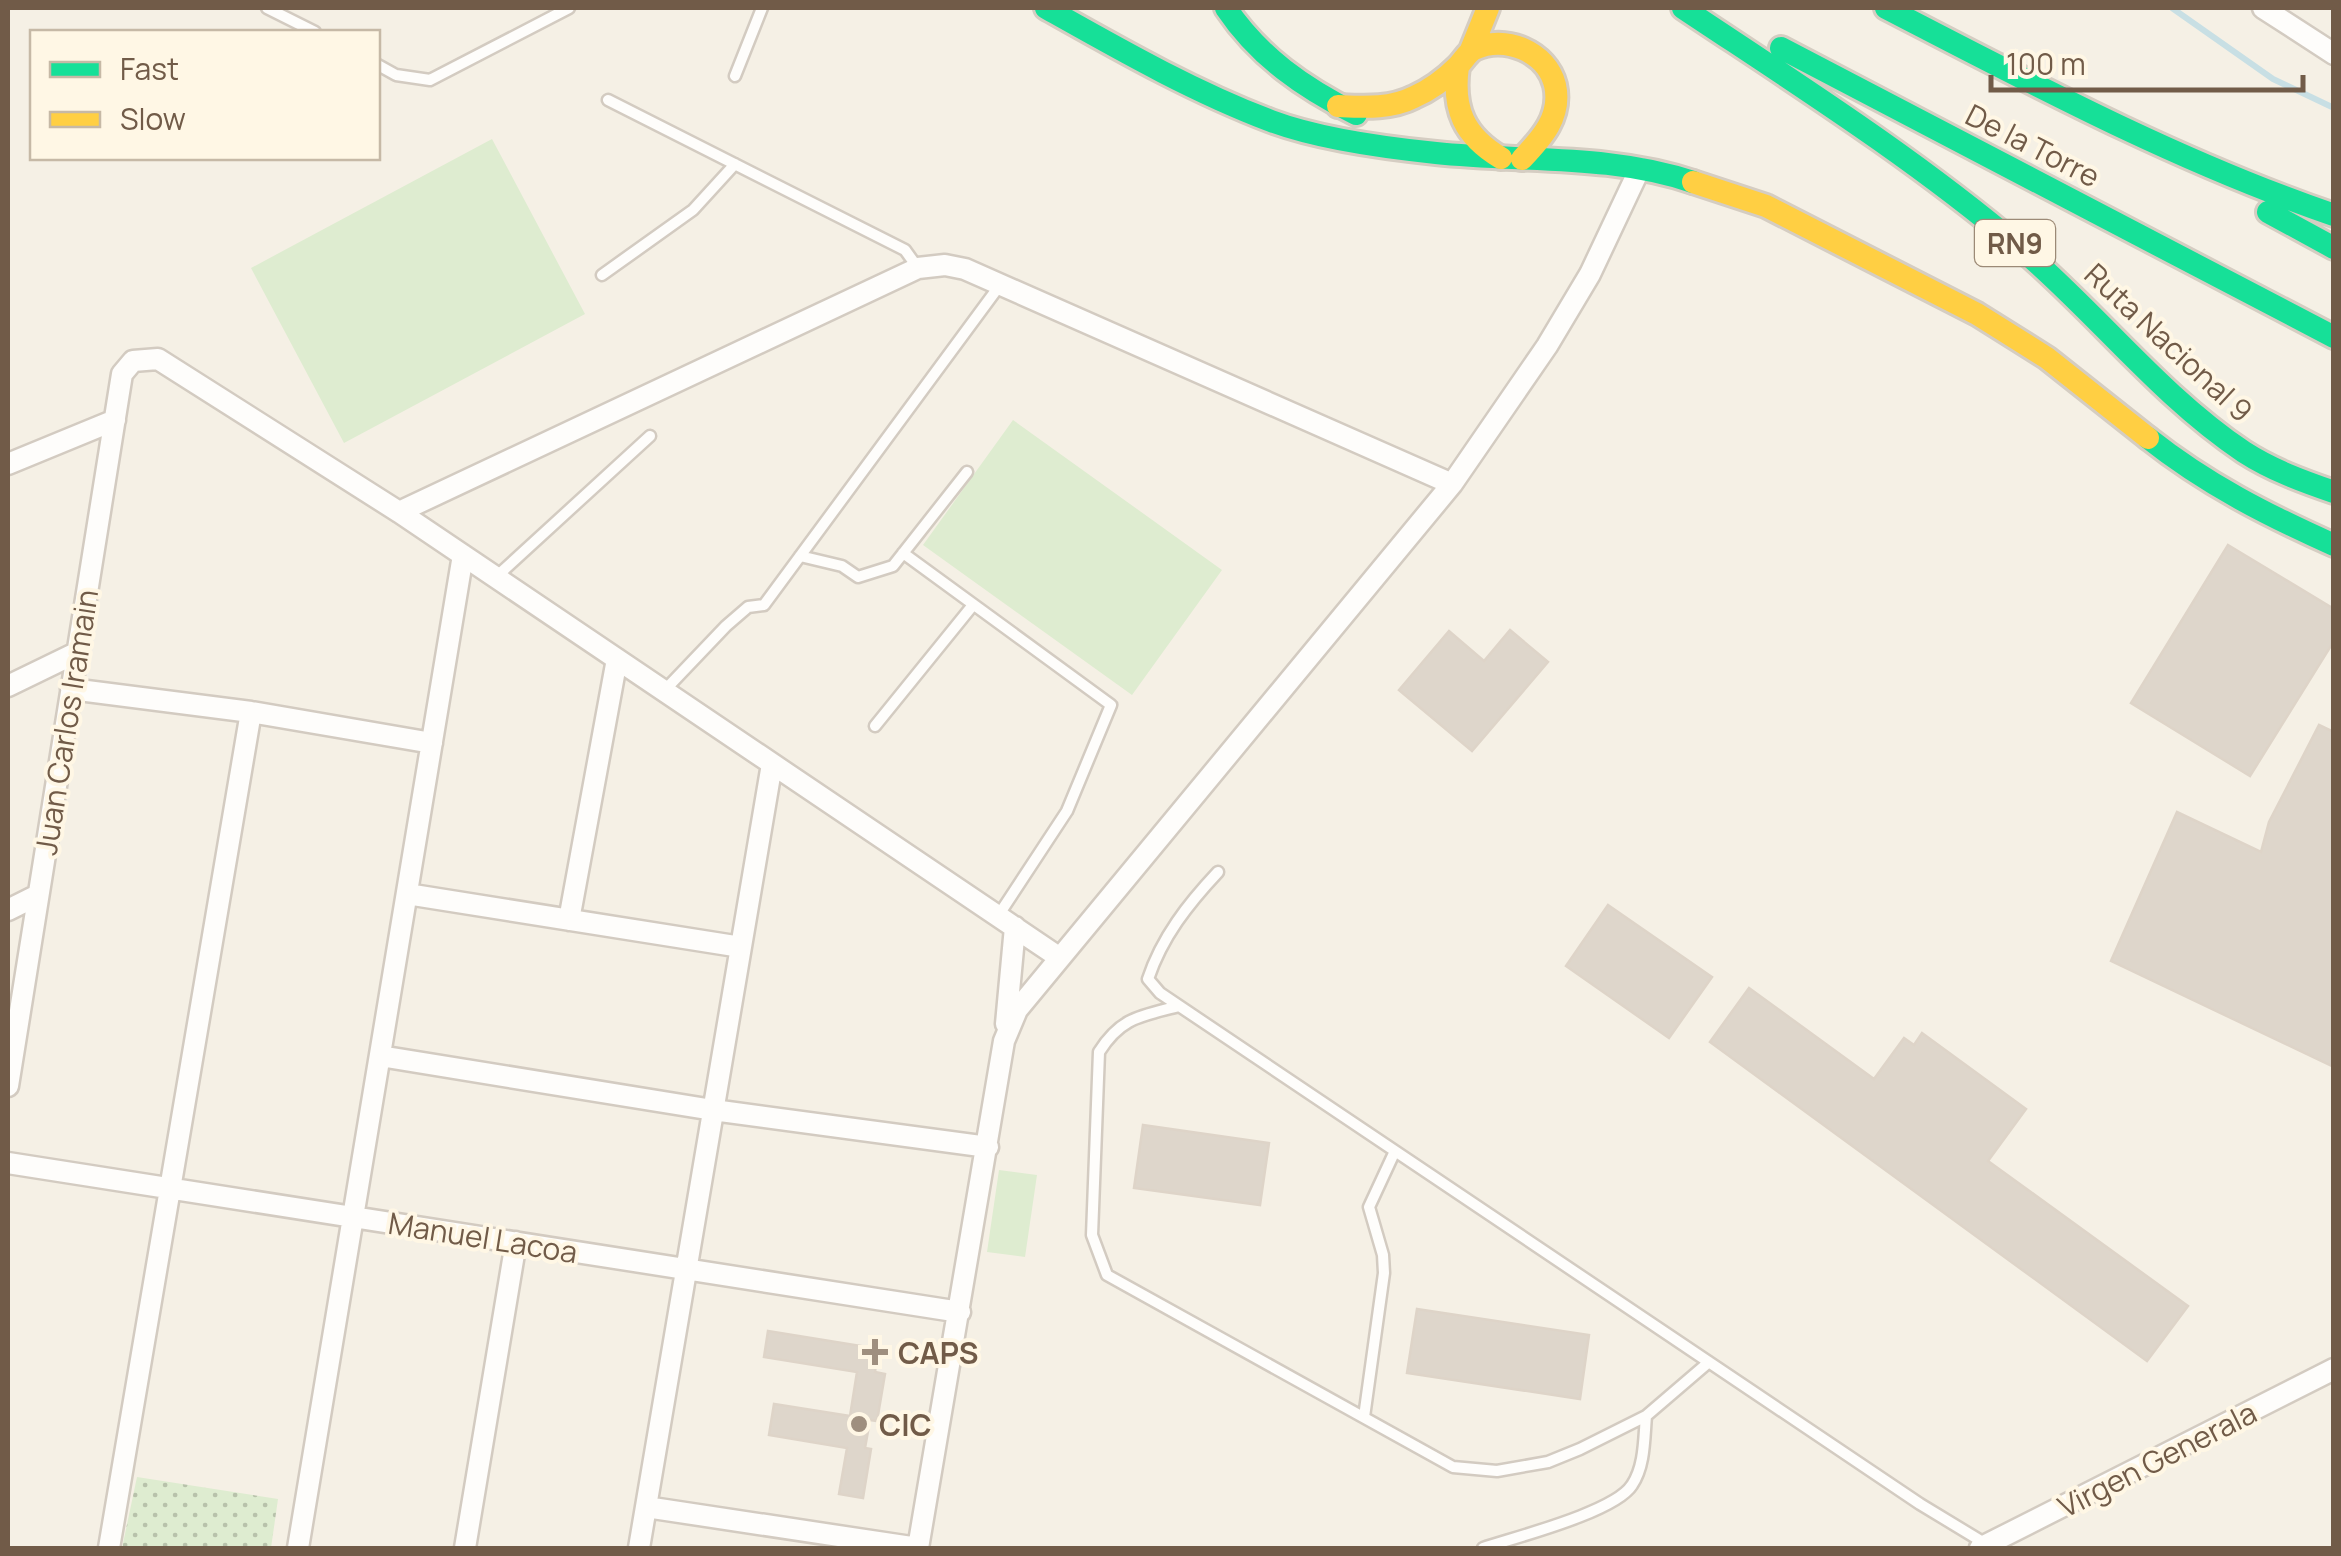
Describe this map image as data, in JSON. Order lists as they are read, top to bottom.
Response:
{
  "streets": {
    "main road": ["De la Torre", "RN9", "Ruta Nacional 9"],
    "street": ["Juan Carlos Iramain", "Manuel Lacoa", "Virgen Generala"]
  },
  "places": {
    "health": ["CAPS"],
    "other": ["CIC"]
  },
  "legend": ["Fast", "Slow"],
  "scale_bar": "100 m"
}
